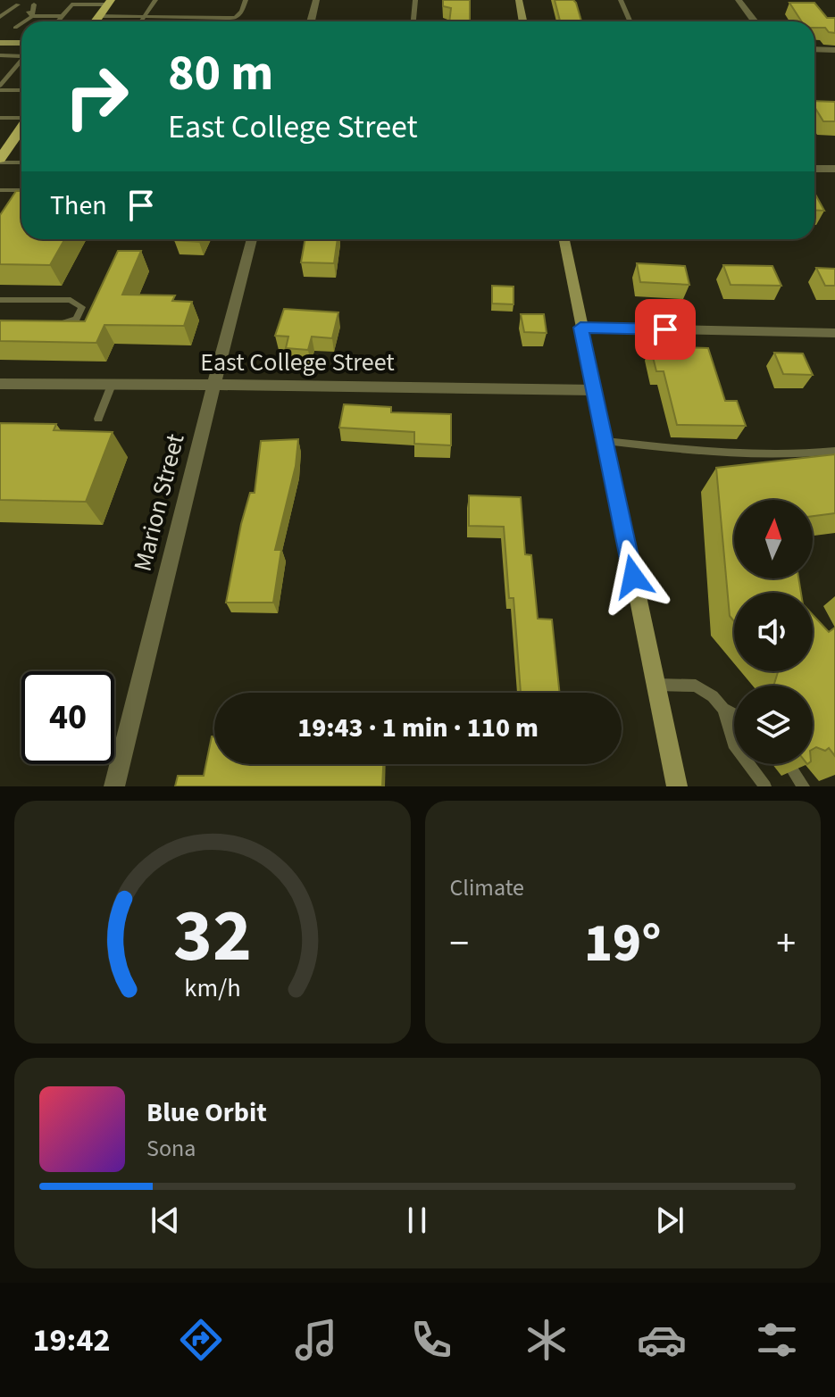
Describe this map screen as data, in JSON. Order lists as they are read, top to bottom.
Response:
{
  "streets": {
    "street": ["East College Street", "Marion Street"]
  },
  "crossings": [
    ["East College Street", "Marion Street"]
  ],
  "north": "top",
  "page": {
    "turn": ["80 m", "East College Street"],
    "then": "Then",
    "limit": "40",
    "trip": "19:43 · 1 min · 110 m",
    "tile": "Climate",
    "heat": ["−", "19°", "+"],
    "song": ["Blue Orbit", "Sona"],
    "tabs": "19:42",
    "gauge": ["32", "km/h"]
  }
}
